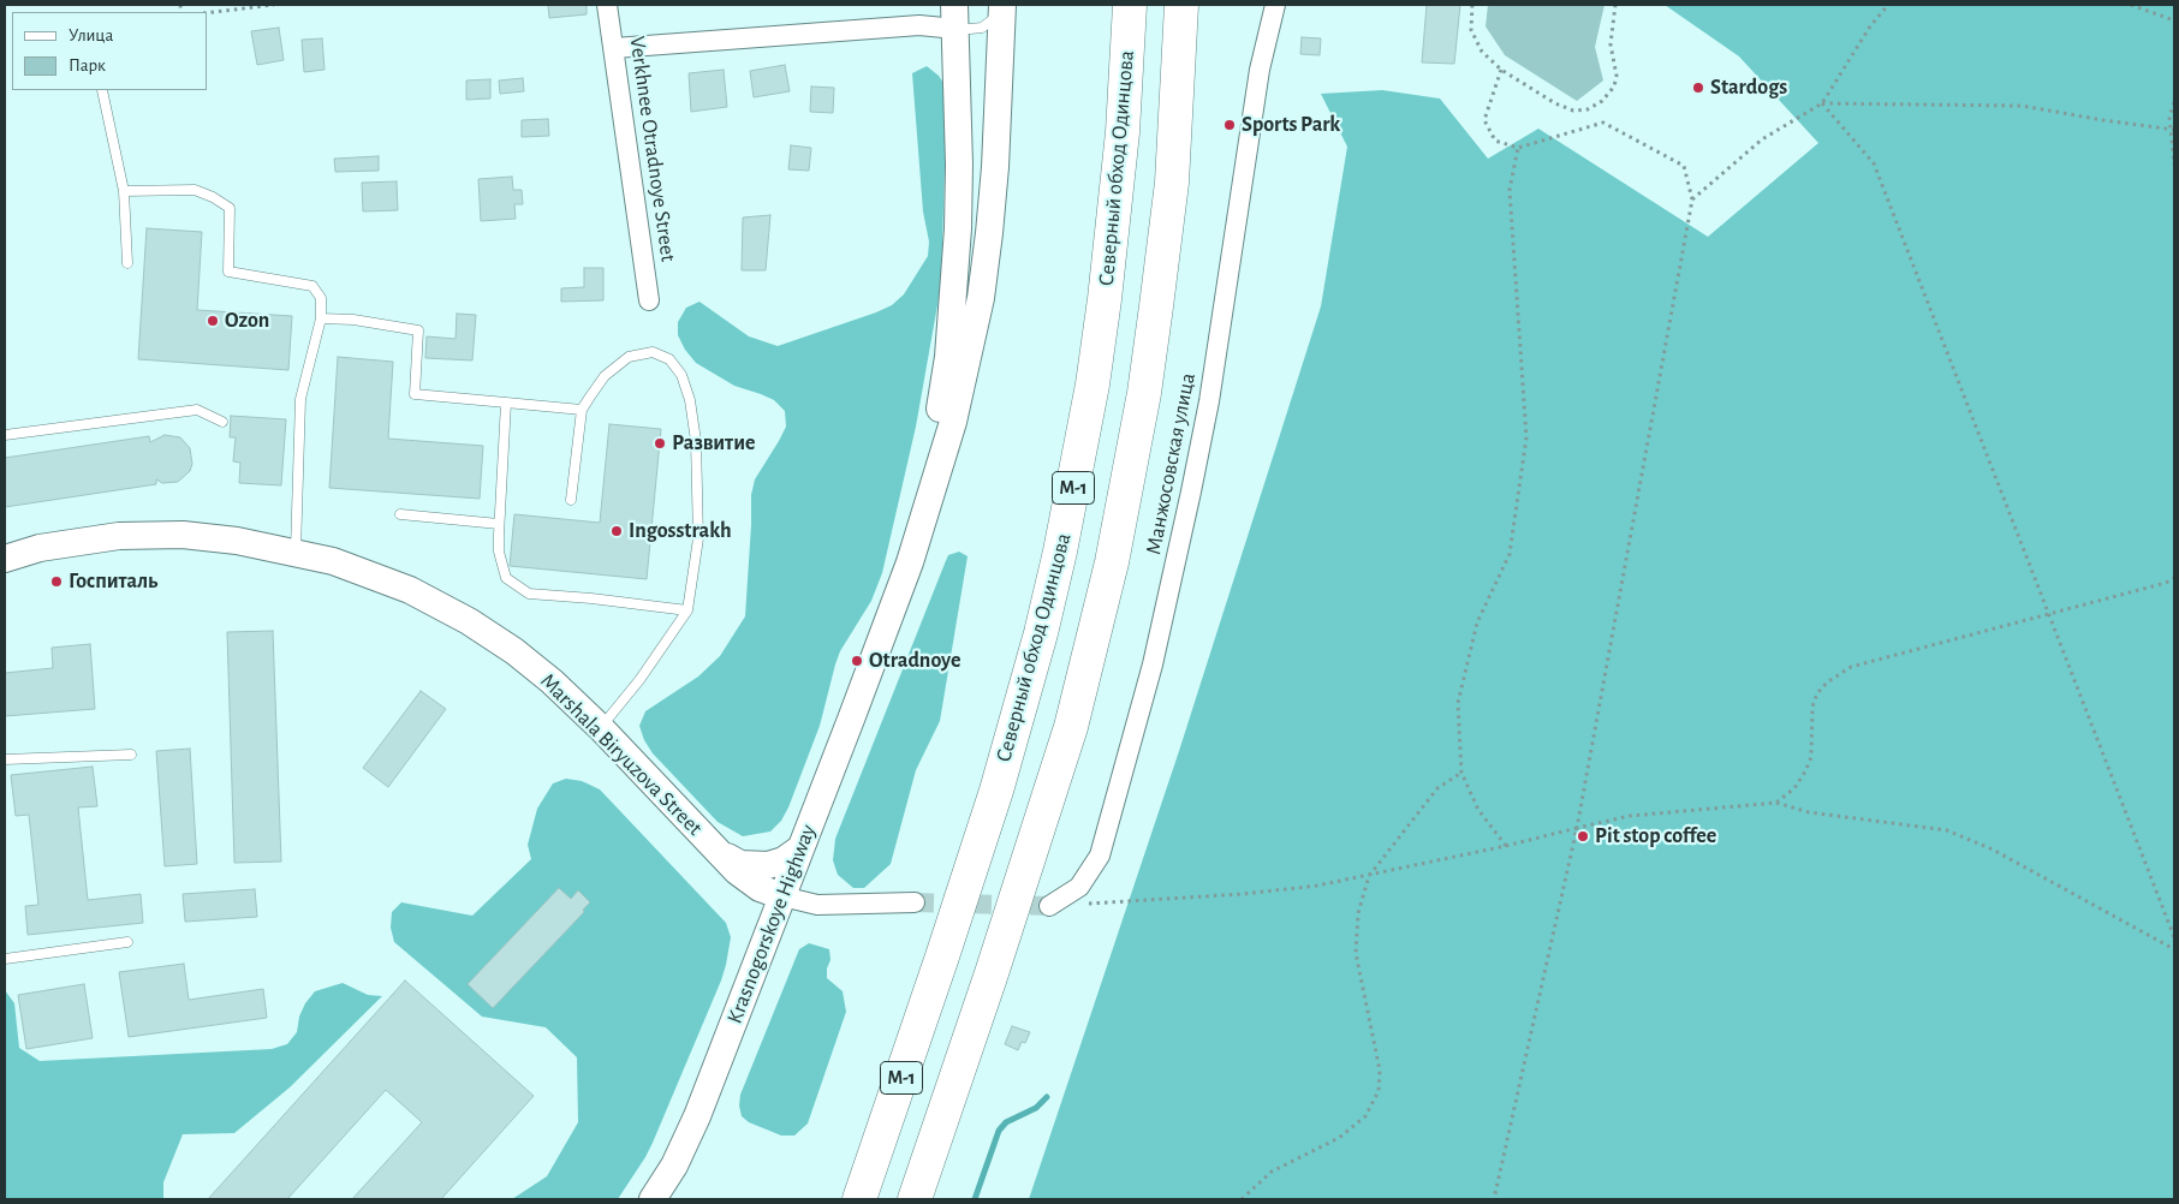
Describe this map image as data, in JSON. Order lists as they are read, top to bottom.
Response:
{
  "streets": {
    "highway": ["Северный обход Одинцова", "М-1"],
    "main road": ["Marshala Biryuzova Street", "Krasnogorskoye Highway"],
    "street": ["Verkhnee Otradnoye Street", "Манжосовская улица"]
  },
  "crossings": [
    ["Marshala Biryuzova Street", "Krasnogorskoye Highway"]
  ],
  "places": [
    "Stardogs",
    "Sports Park",
    "Ozon",
    "Развитие",
    "Ingosstrakh",
    "Госпиталь",
    "Otradnoye",
    "Pit stop coffee"
  ],
  "legend": ["Улица", "Парк"]
}
